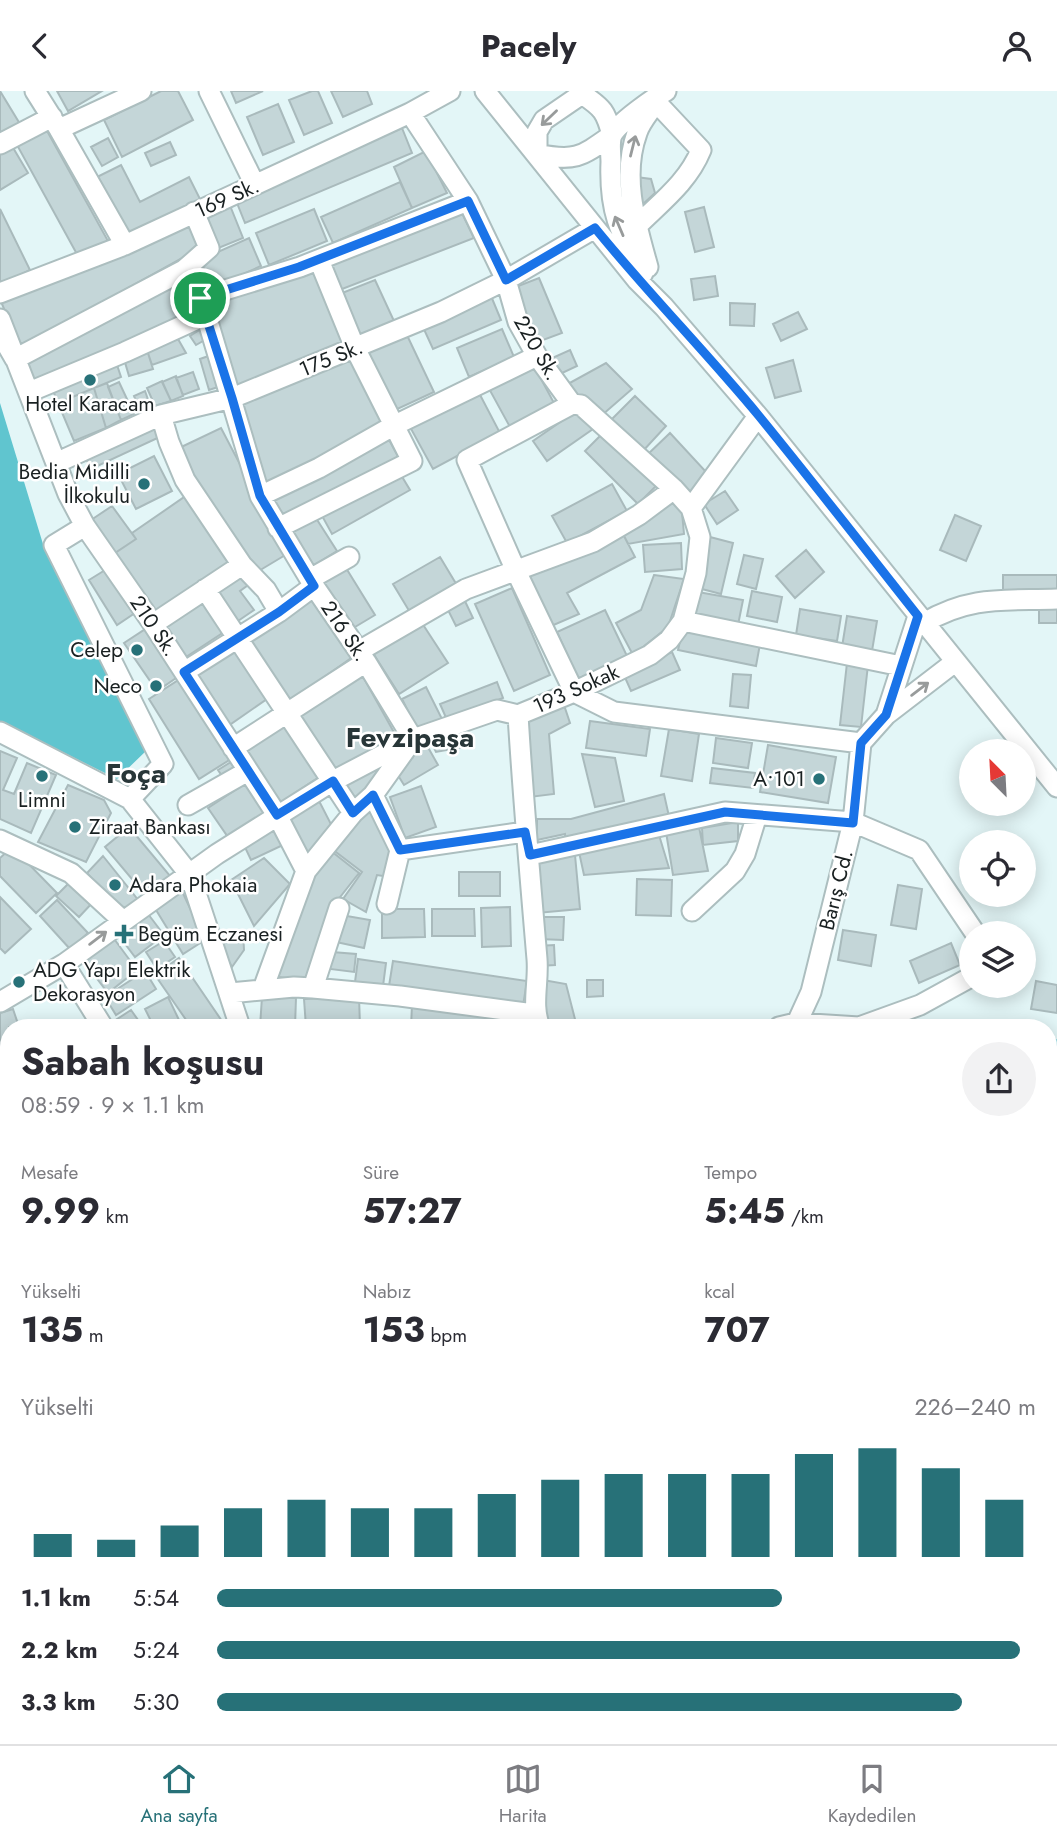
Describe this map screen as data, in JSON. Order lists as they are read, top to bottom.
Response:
{
  "streets": {
    "street": [
      "169 Sk.",
      "220 Sk.",
      "175 Sk.",
      "210 Sk.",
      "216 Sk.",
      "193 Sokak",
      "Barış Cd."
    ]
  },
  "crossings": [
    ["169 Sk.", "220 Sk."],
    ["220 Sk.", "175 Sk."],
    ["220 Sk.", "193 Sokak"],
    ["175 Sk.", "210 Sk."],
    ["175 Sk.", "216 Sk."],
    ["210 Sk.", "193 Sokak"],
    ["216 Sk.", "193 Sokak"]
  ],
  "districts": ["Fevzipaşa", "Foça"],
  "places": {
    "other": [
      "Hotel Karacam",
      "Bedia Midilli İlkokulu",
      "Celep",
      "Neco",
      "Limni",
      "A•101",
      "Ziraat Bankası",
      "Adara Phokaia",
      "ADG Yapı Elektrik Dekorasyon"
    ],
    "health": ["Begüm Eczanesi"]
  },
  "north": "top left",
  "page": {
    "header": "Pacely",
    "heading": ["Sabah koşusu", "08:59 · 9 × 1.1 km"],
    "stats": [
      ["Mesafe", "9.99 km"],
      ["Süre", "57:27"],
      ["Tempo", "5:45 /km"],
      ["Yükselti", "135 m"],
      ["Nabız", "153 bpm"],
      ["kcal", "707"]
    ],
    "chart": ["Yükselti", "226–240 m"],
    "list": [
      {
        "name": "1.1 km",
        "note": "5:54"
      },
      {
        "name": "2.2 km",
        "note": "5:24"
      },
      {
        "name": "3.3 km",
        "note": "5:30"
      }
    ],
    "tabs": ["Ana sayfa", "Harita", "Kaydedilen"]
  }
}
